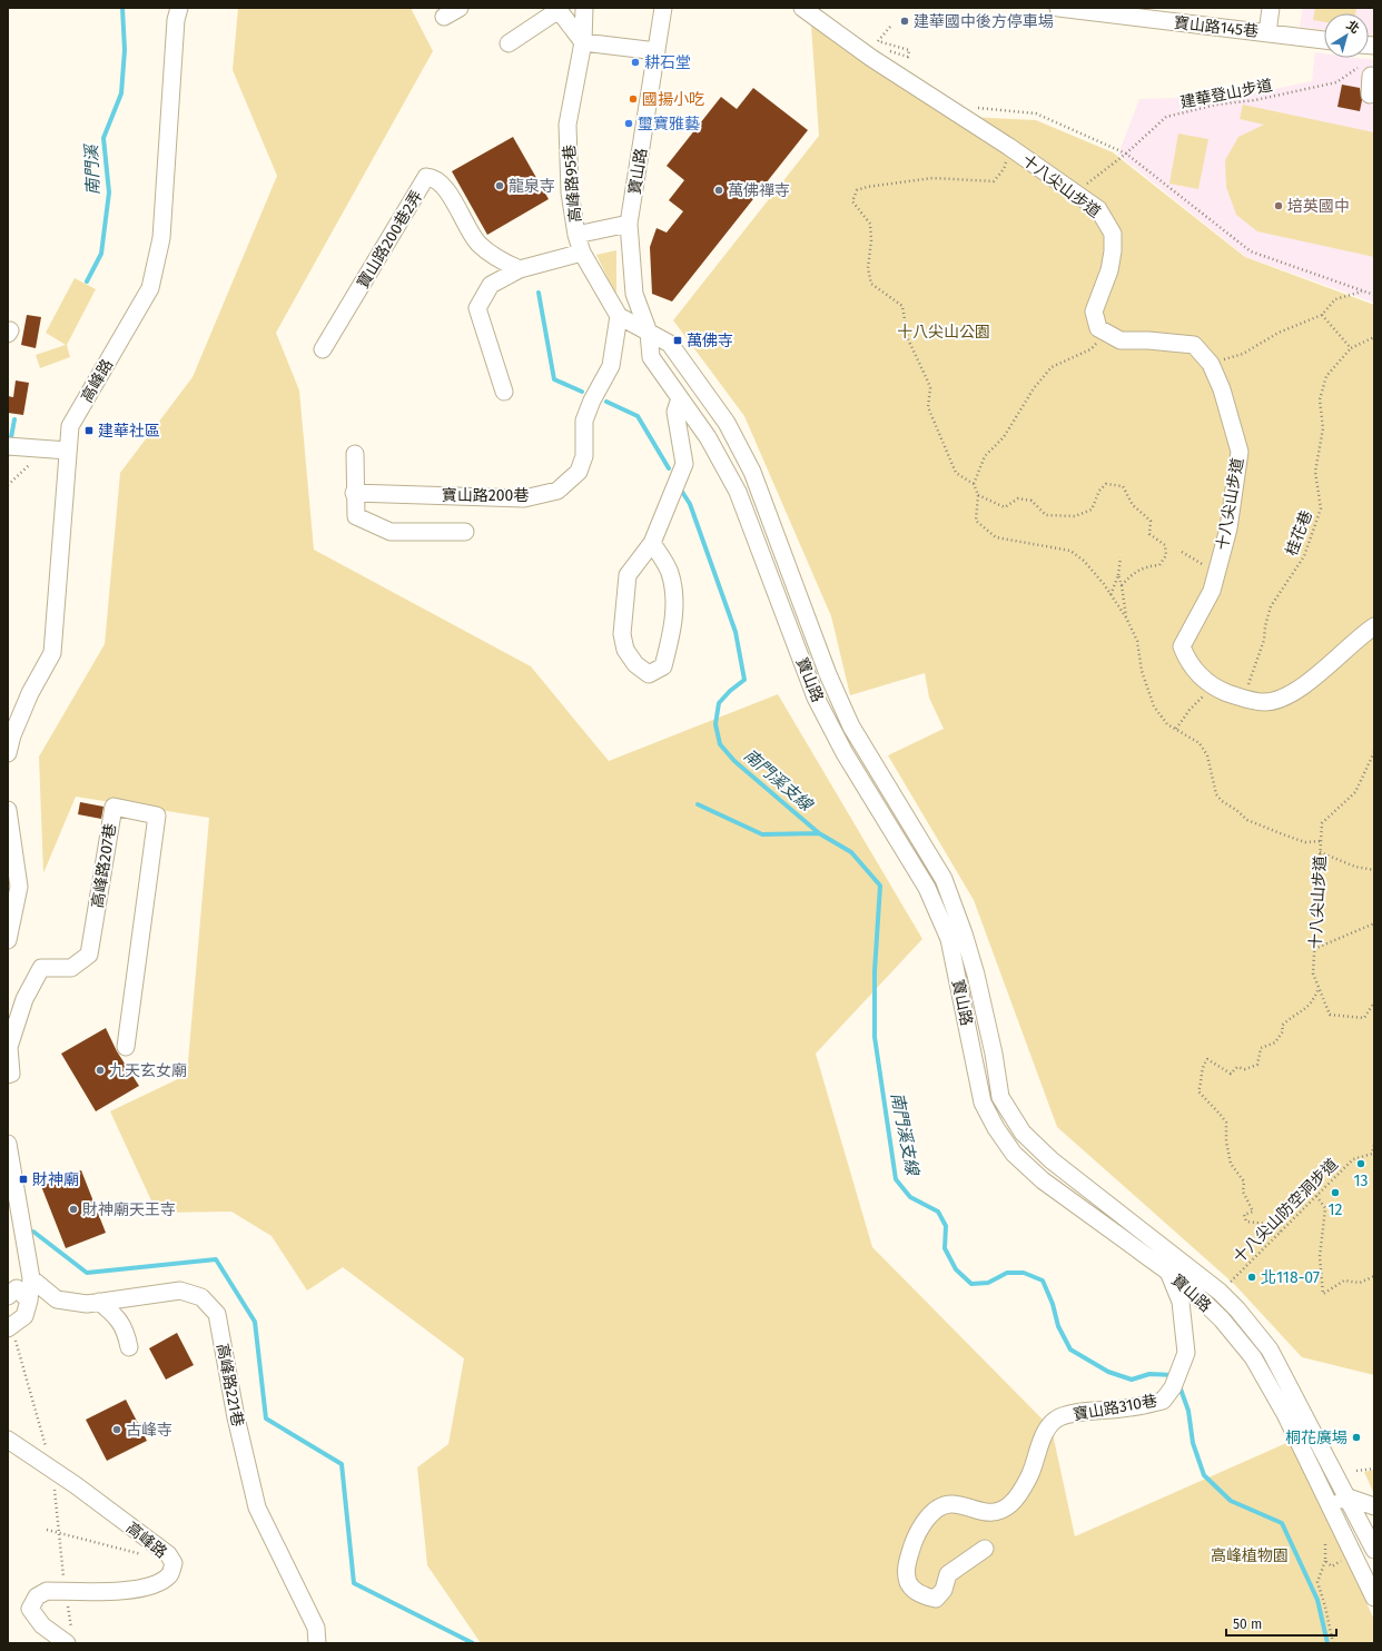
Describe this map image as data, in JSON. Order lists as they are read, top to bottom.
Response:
{
  "streets": {
    "street": [
      "寶山路145巷",
      "寶山路",
      "高峰路95巷",
      "十八尖山步道",
      "寶山路200巷2弄",
      "高峰路",
      "寶山路200巷",
      "高峰路207巷",
      "高峰路221巷",
      "寶山路310巷"
    ],
    "path": ["建華登山步道", "桂花巷", "十八尖山防空洞步道"]
  },
  "crossings": [
    ["建華登山步道", "十八尖山步道"],
    ["寶山路", "高峰路95巷"],
    ["寶山路", "十八尖山防空洞步道"],
    ["寶山路", "寶山路310巷"],
    ["高峰路95巷", "寶山路200巷"],
    ["十八尖山步道", "桂花巷"]
  ],
  "water": ["南門溪", "南門溪支線"],
  "parks": ["十八尖山公園", "高峰植物園"],
  "places": {
    "other": [
      "建華國中後方停車場",
      "耕石堂",
      "國揚小吃",
      "璽寶雅藝",
      "龍泉寺",
      "萬佛禪寺",
      "培英國中",
      "九天玄女廟",
      "13",
      "12",
      "財神廟天王寺",
      "北118-07",
      "古峰寺",
      "桐花廣場"
    ],
    "transit": ["萬佛寺", "建華社區", "財神廟"]
  },
  "scale_bar": "50 m",
  "north": "top right"
}
